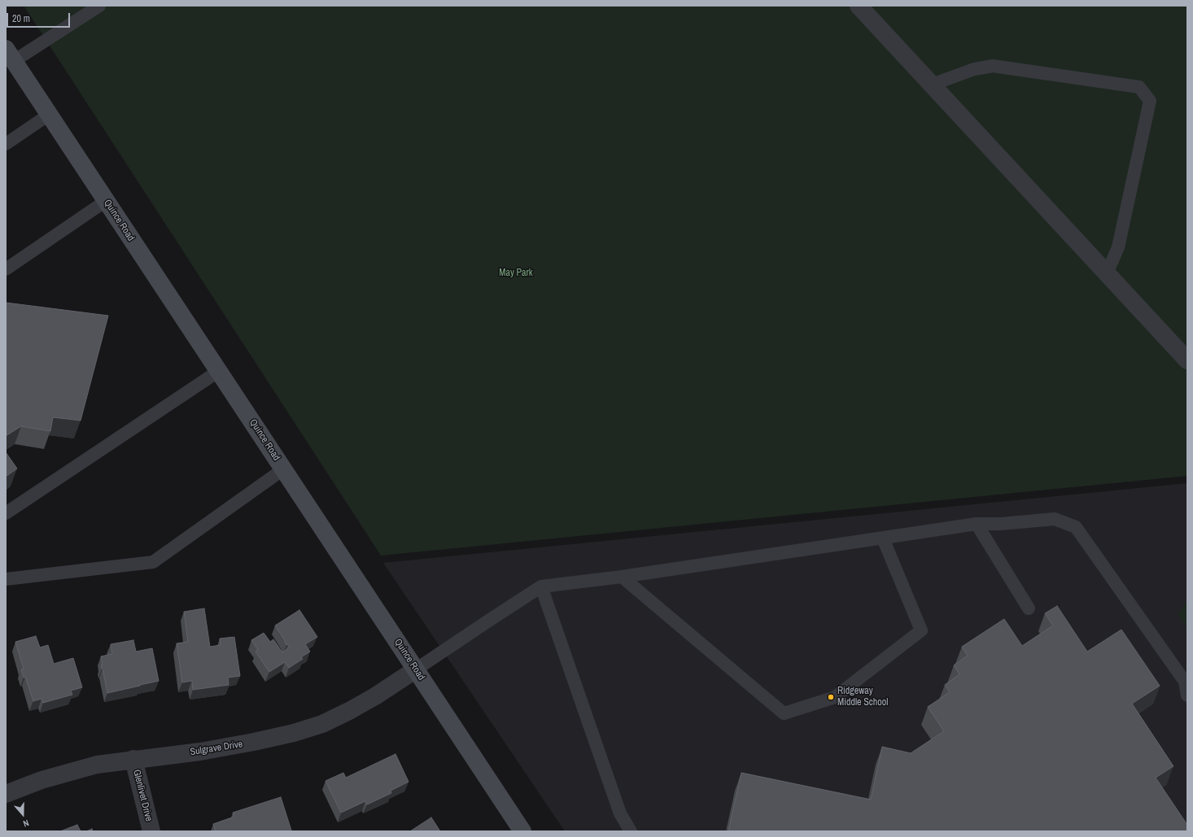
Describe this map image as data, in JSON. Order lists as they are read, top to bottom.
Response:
{
  "streets": {
    "main road": ["Quince Road"],
    "street": ["Sulgrave Drive", "Glenlivet Drive"]
  },
  "crossings": [
    ["Quince Road", "Sulgrave Drive"],
    ["Sulgrave Drive", "Glenlivet Drive"]
  ],
  "parks": ["May Park"],
  "places": ["Ridgeway Middle School"],
  "scale_bar": "20 m",
  "north": "bottom"
}
